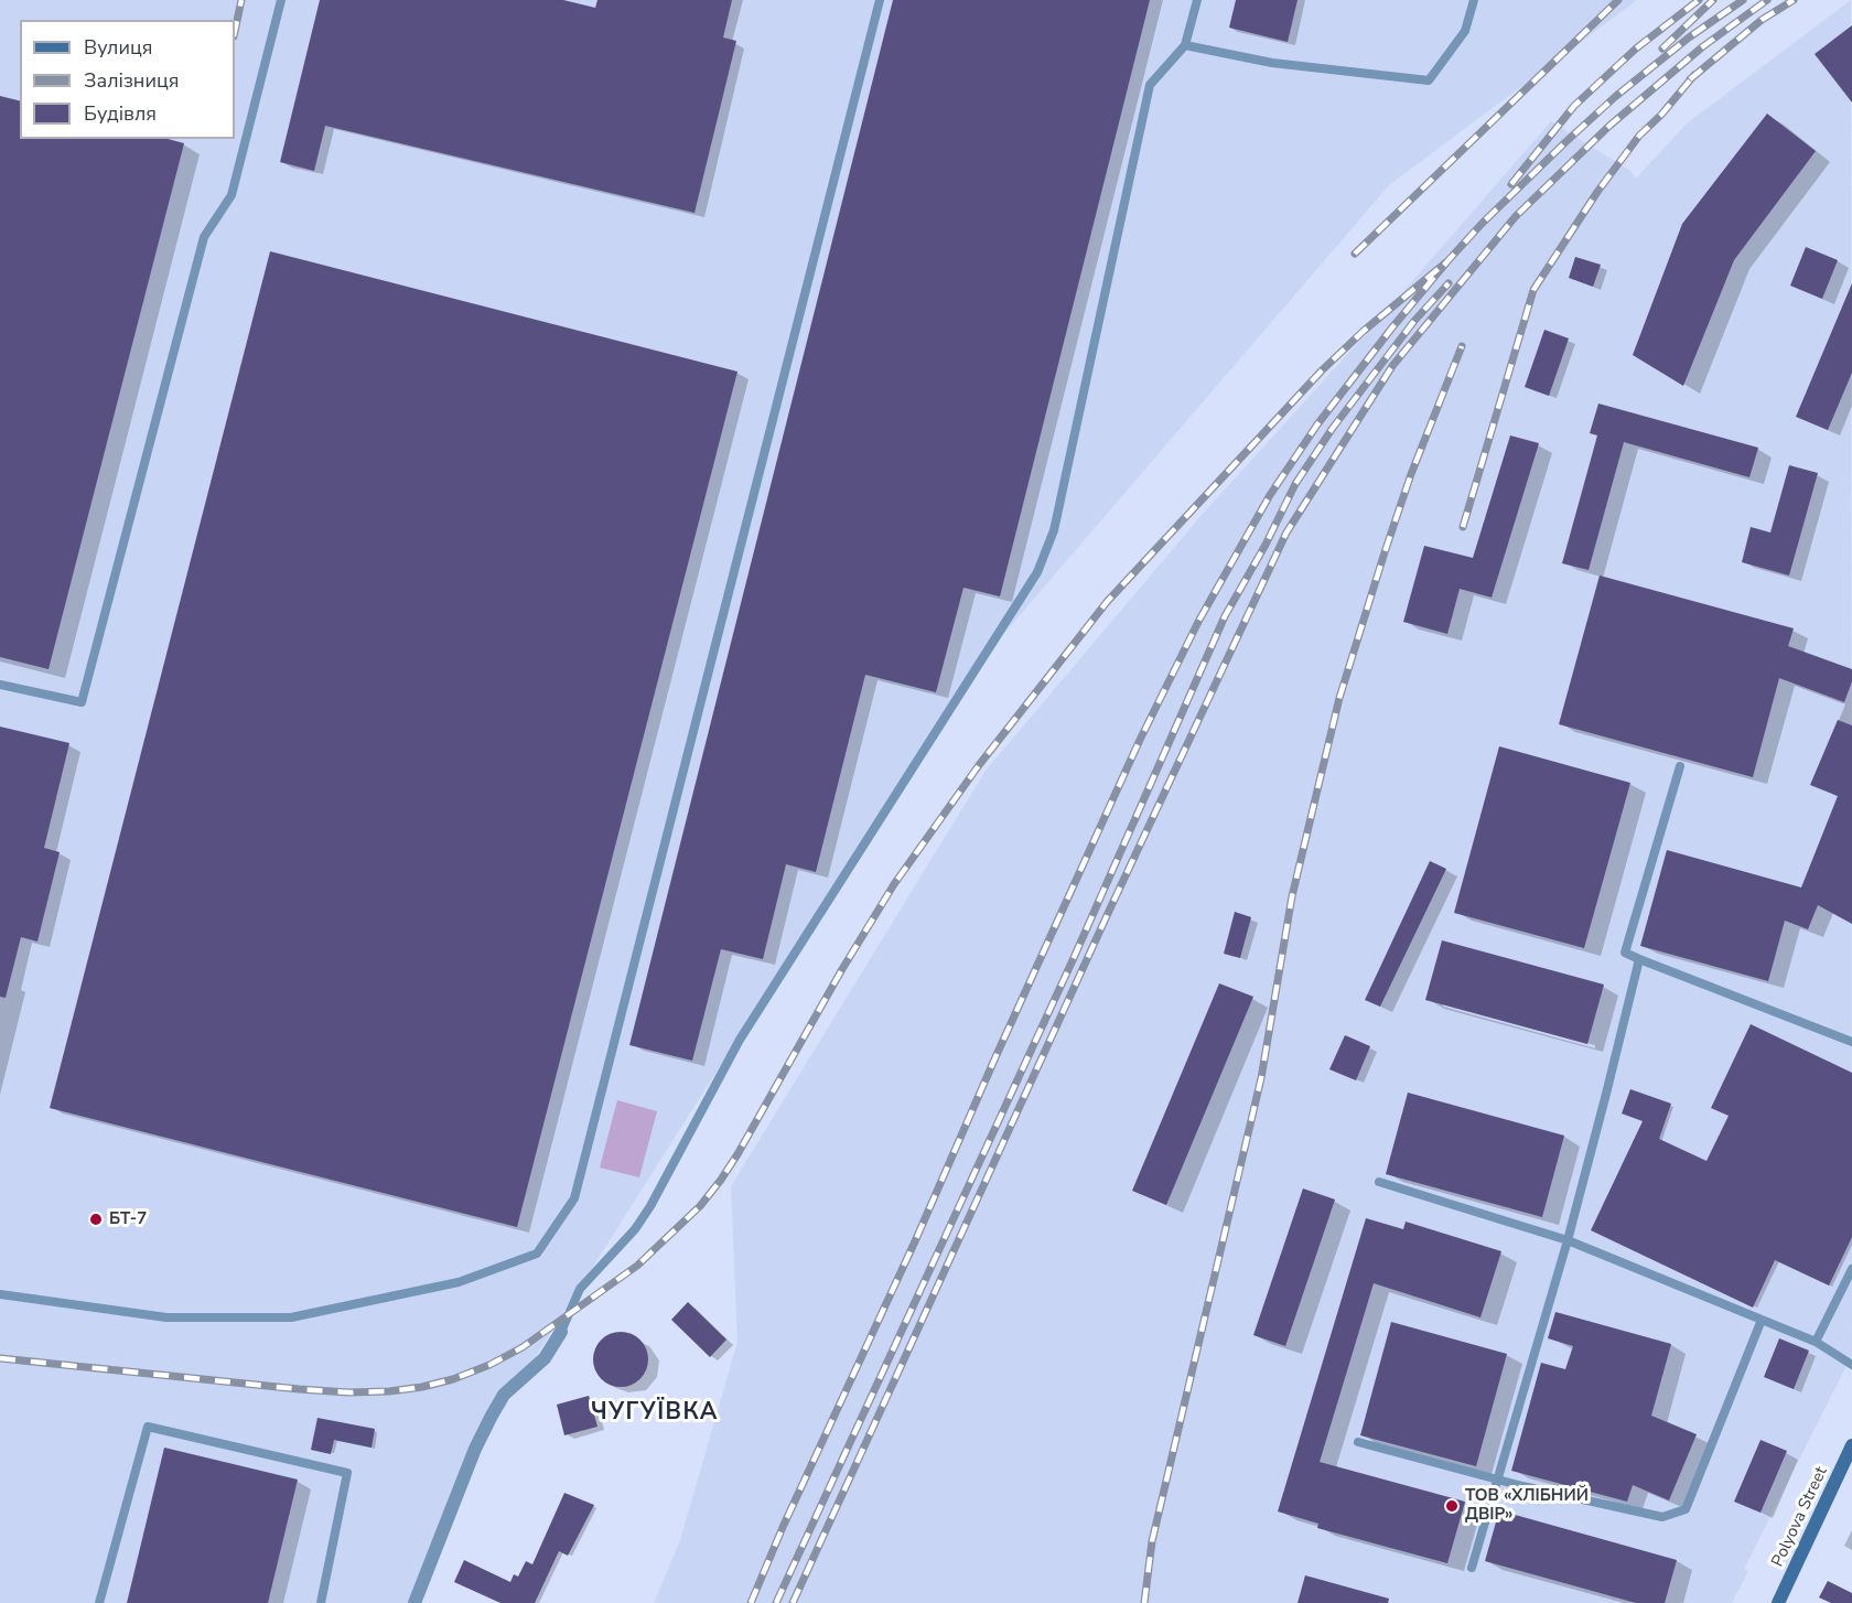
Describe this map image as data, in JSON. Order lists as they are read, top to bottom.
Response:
{
  "streets": {
    "main road": ["Polyova Street"]
  },
  "districts": ["ЧУГУЇВКА"],
  "places": ["БТ-7", "ТОВ «ХЛІБНИЙ ДВІР»"],
  "legend": ["Вулиця", "Залізниця", "Будівля"]
}
